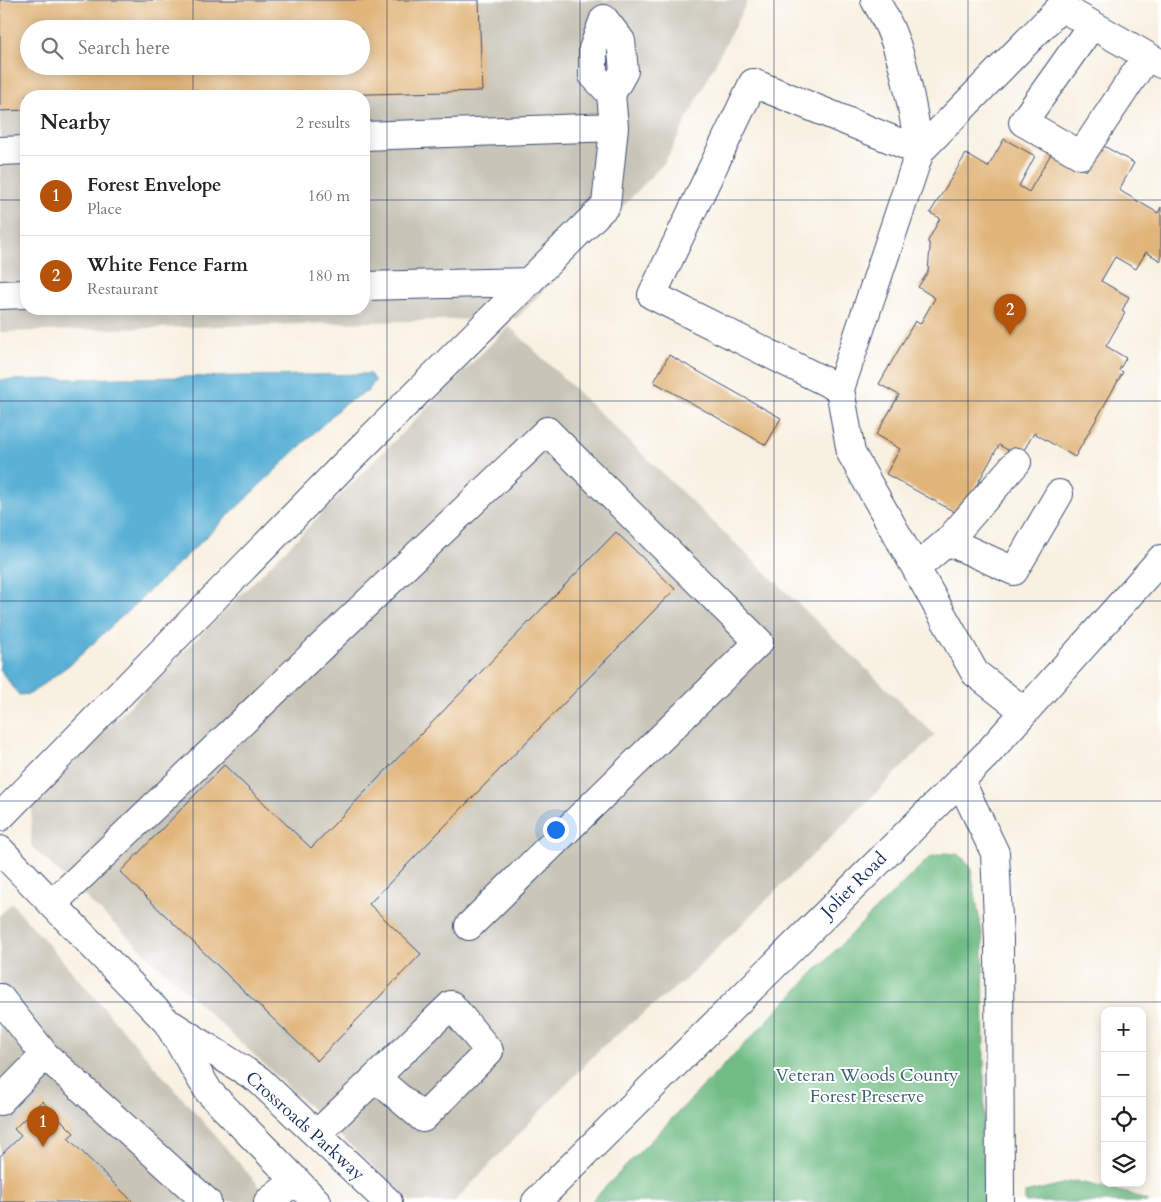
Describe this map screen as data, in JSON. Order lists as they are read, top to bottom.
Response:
{
  "streets": {
    "main road": ["Joliet Road", "Crossroads Parkway"]
  },
  "parks": ["Veteran Woods County Forest Preserve"],
  "page": {
    "search": "Search here",
    "heading": ["Nearby", "2 results"],
    "list": [
      {
        "mark": "1",
        "name": "Forest Envelope",
        "note": "Place",
        "value": "160 m"
      },
      {
        "mark": "2",
        "name": "White Fence Farm",
        "note": "Restaurant",
        "value": "180 m"
      }
    ],
    "pins": ["2", "1"],
    "map_buttons": ["+", "−"]
  }
}
